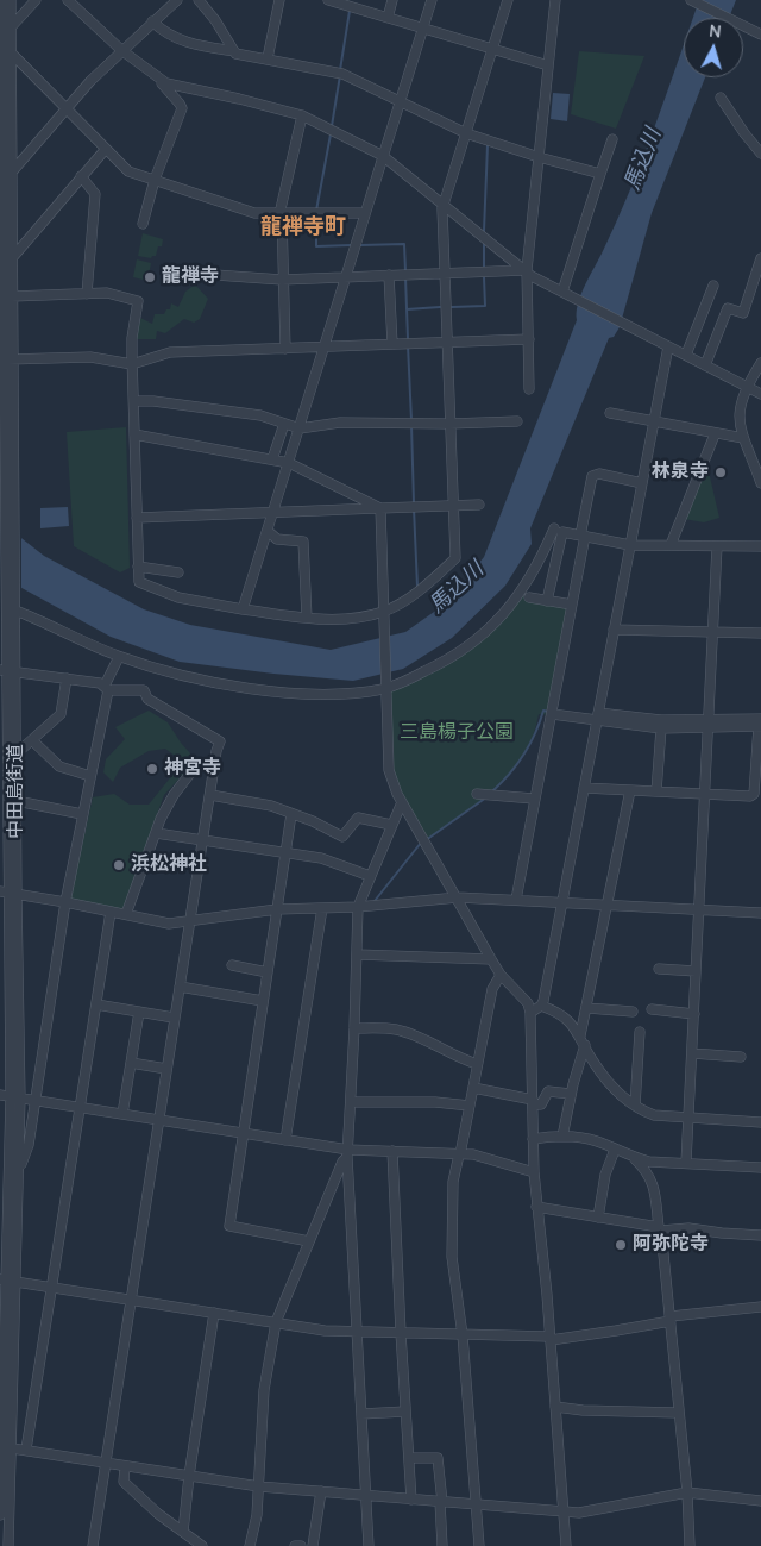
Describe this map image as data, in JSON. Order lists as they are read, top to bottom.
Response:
{
  "streets": {
    "street": ["中田島街道"]
  },
  "districts": ["龍禅寺町"],
  "water": ["馬込川"],
  "parks": ["三島楊子公園"],
  "places": [
    "龍禅寺",
    "林泉寺",
    "神宮寺",
    "浜松神社",
    "阿弥陀寺"
  ],
  "north": "top"
}
